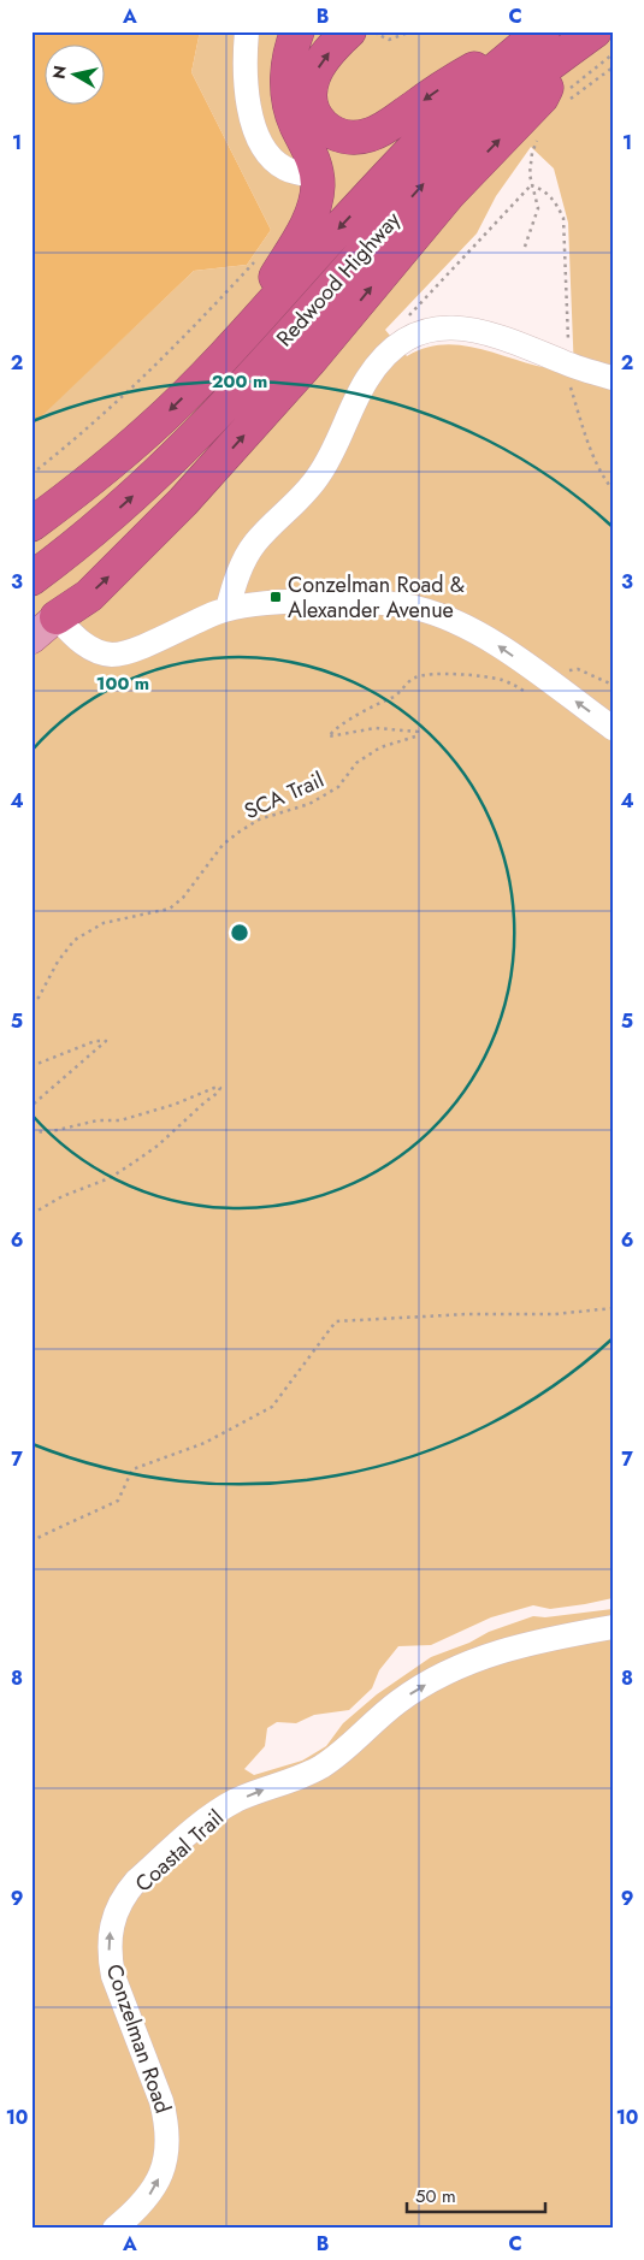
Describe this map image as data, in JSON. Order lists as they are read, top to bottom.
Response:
{
  "streets": {
    "highway": ["Redwood Highway"],
    "street": ["Conzelman Road"],
    "path": ["SCA Trail"]
  },
  "one_way": ["Conzelman Road"],
  "places": {
    "transit": ["Conzelman Road & Alexander Avenue"]
  },
  "scale_bar": "50 m",
  "north": "left",
  "grid": {
    "columns": ["A", "B", "C"],
    "rows": [
      "1",
      "2",
      "3",
      "4",
      "5",
      "6",
      "7",
      "8",
      "9",
      "10"
    ]
  },
  "rings": ["200 m", "100 m"]
}
